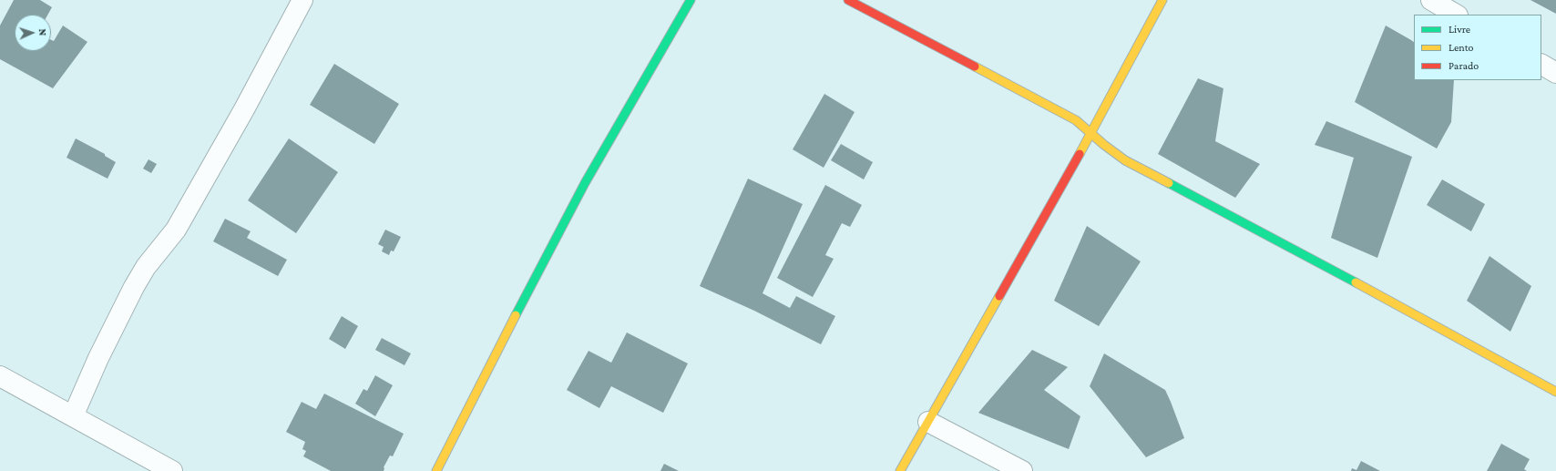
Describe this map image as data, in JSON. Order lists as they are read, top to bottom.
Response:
{
  "legend": ["Livre", "Lento", "Parado"],
  "north": "right"
}
